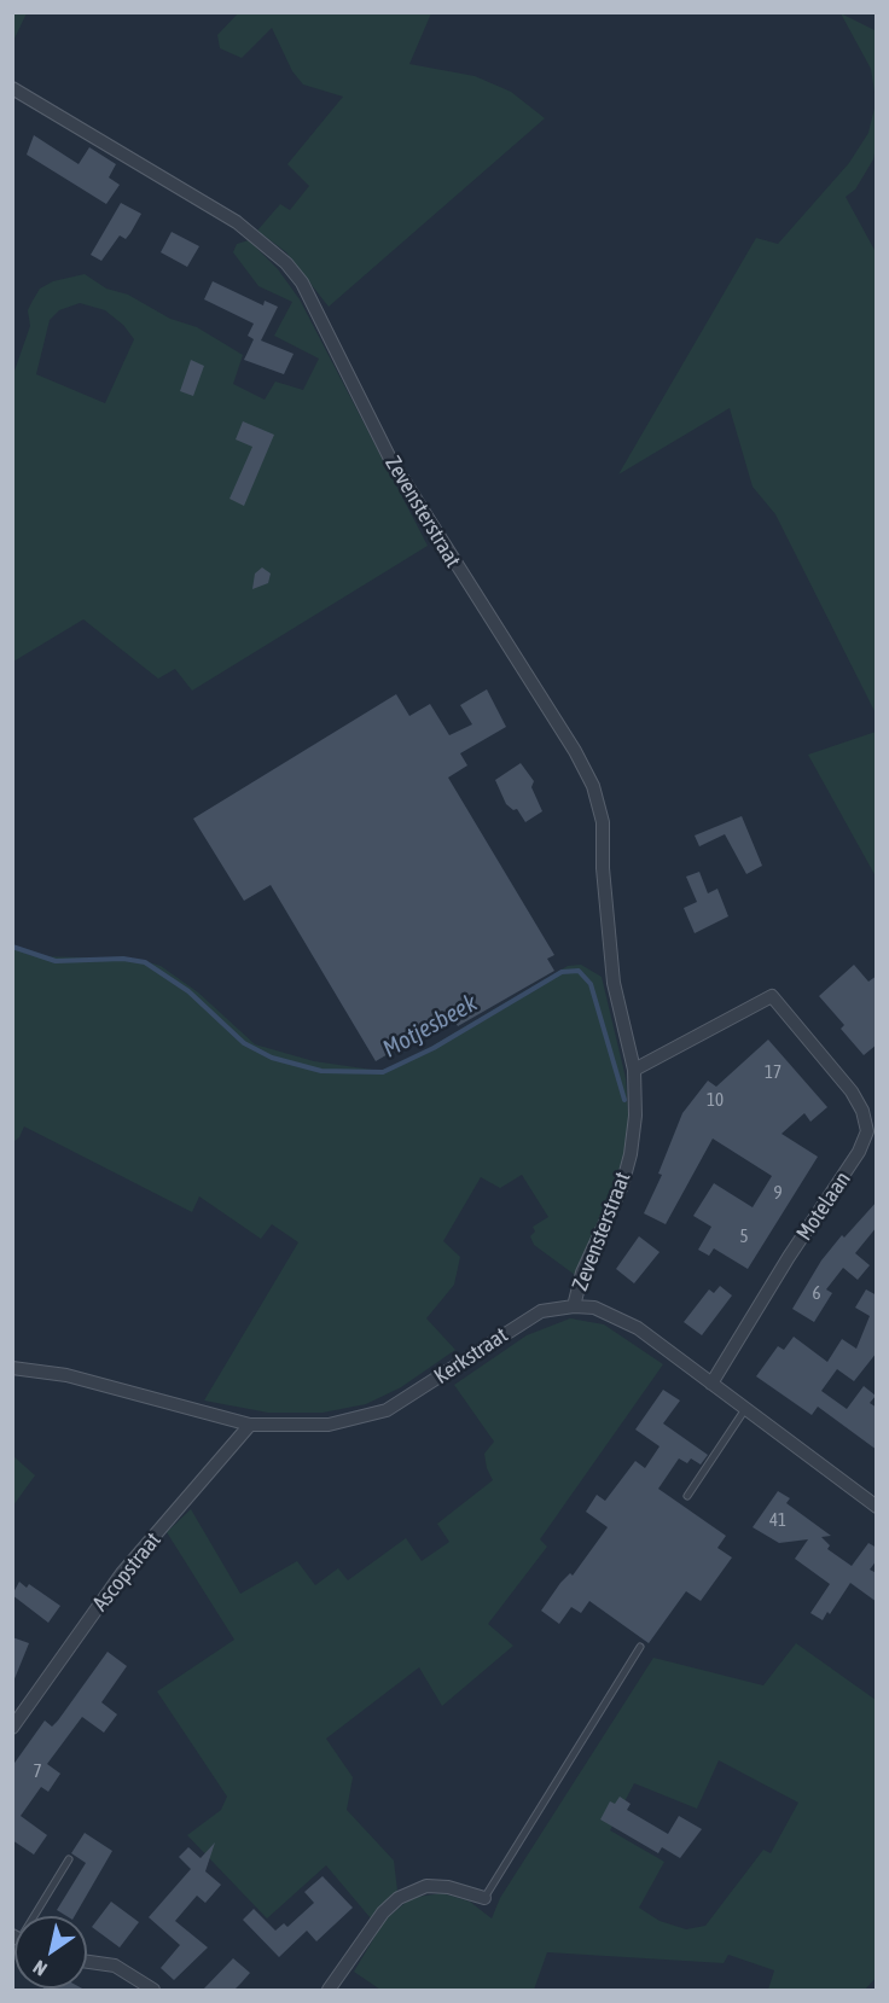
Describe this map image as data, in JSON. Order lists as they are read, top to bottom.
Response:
{
  "streets": {
    "street": [
      "Zevensterstraat",
      "Motelaan",
      "Kerkstraat",
      "Ascopstraat"
    ]
  },
  "crossings": [
    ["Zevensterstraat", "Motelaan"],
    ["Zevensterstraat", "Kerkstraat"],
    ["Motelaan", "Kerkstraat"],
    ["Kerkstraat", "Ascopstraat"]
  ],
  "water": ["Motjesbeek"],
  "house_numbers": [
    "17",
    "10",
    "9",
    "5",
    "6",
    "41",
    "7"
  ],
  "north": "bottom left"
}
